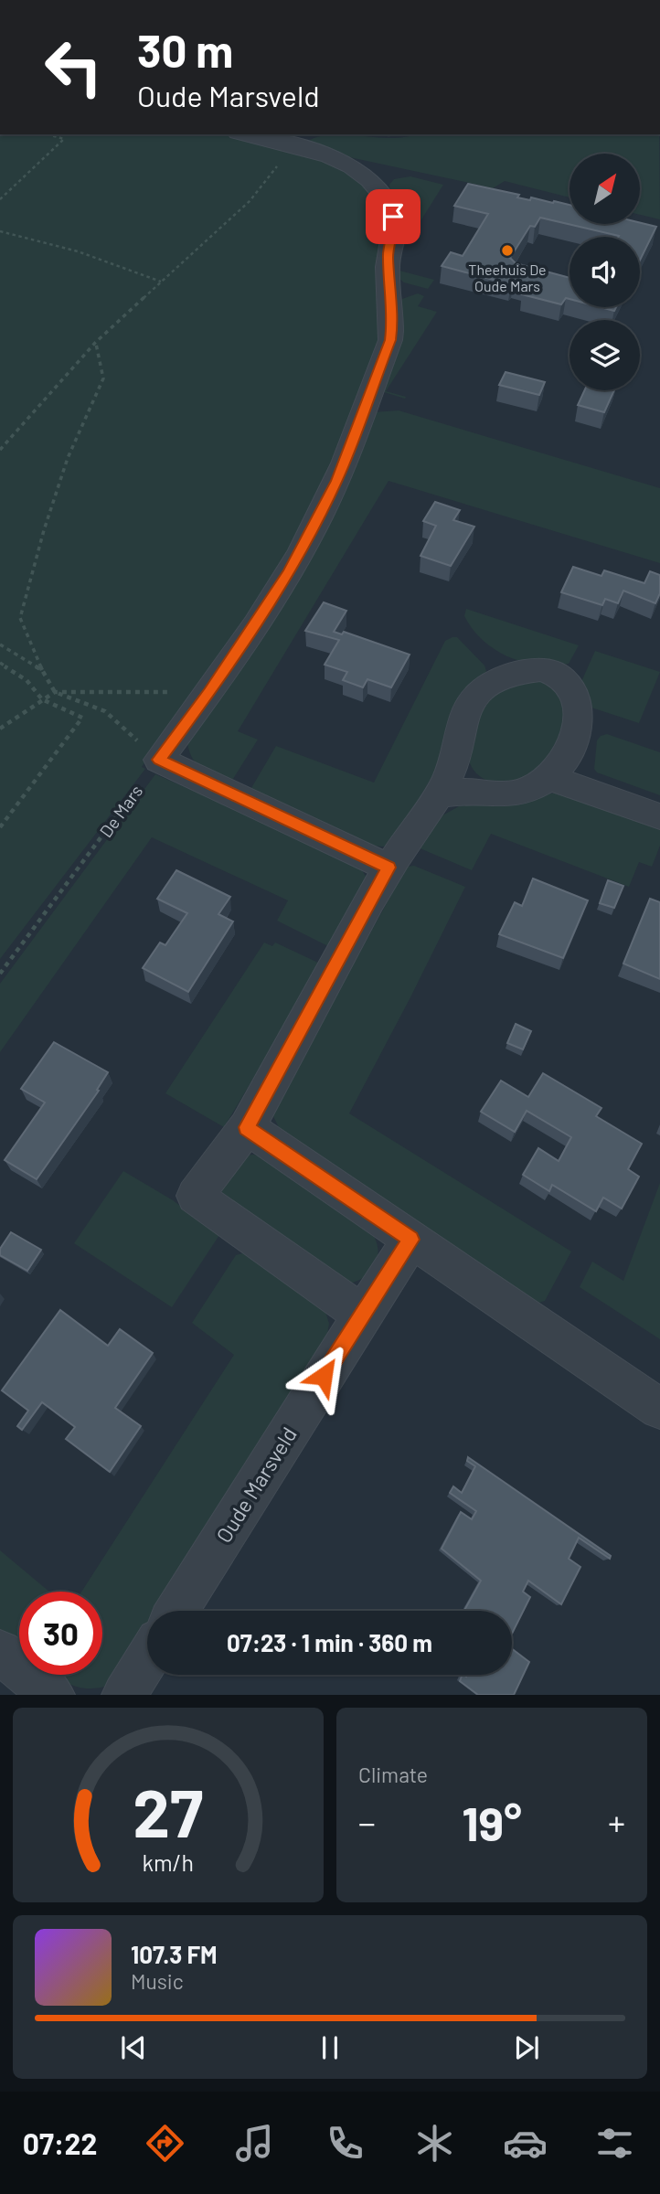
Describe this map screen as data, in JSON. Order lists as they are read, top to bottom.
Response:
{
  "streets": {
    "street": ["Oude Marsveld"],
    "path": ["De Mars"]
  },
  "places": ["Theehuis De Oude Mars"],
  "north": "top right",
  "page": {
    "turn": ["30 m", "Oude Marsveld"],
    "limit": "30",
    "trip": "07:23 · 1 min · 360 m",
    "tile": "Climate",
    "heat": ["−", "19°", "+"],
    "song": ["107.3 FM", "Music"],
    "tabs": "07:22",
    "gauge": ["27", "km/h"]
  }
}
